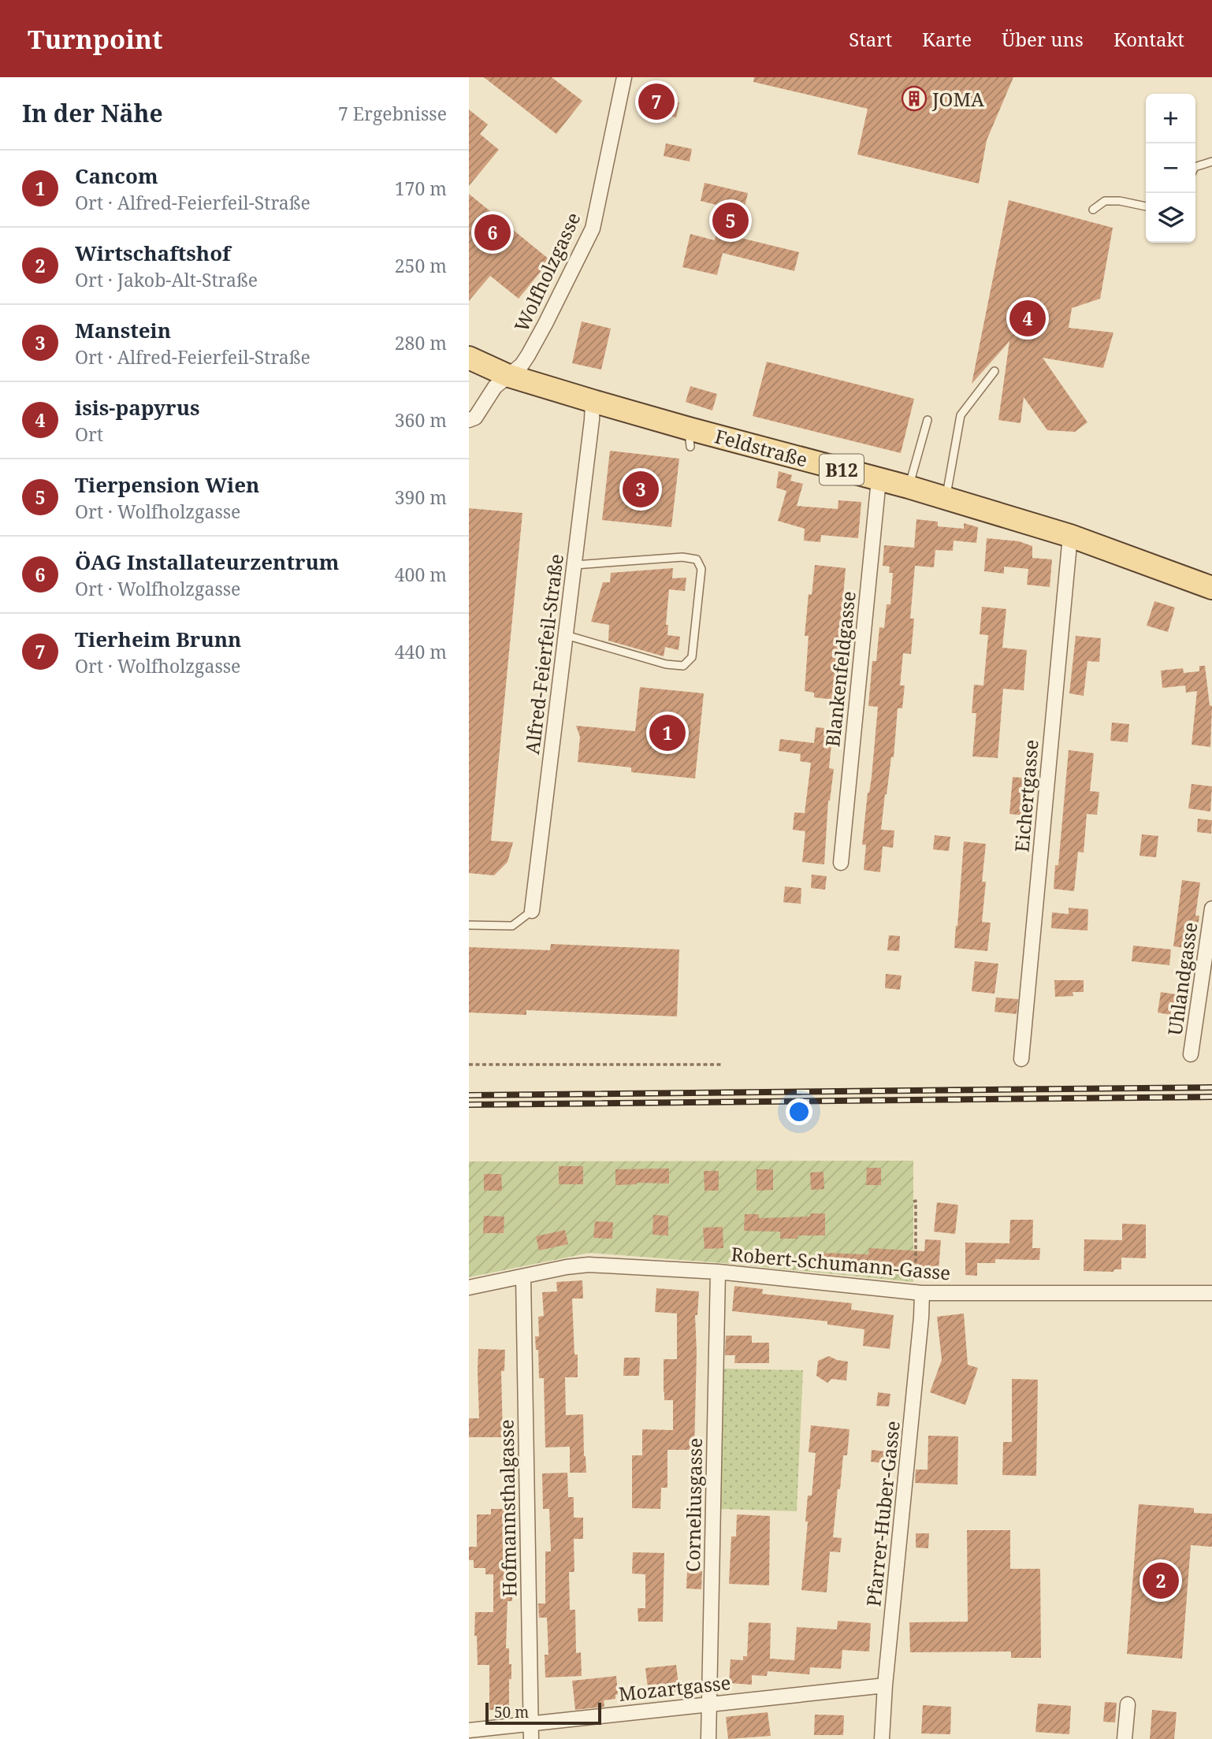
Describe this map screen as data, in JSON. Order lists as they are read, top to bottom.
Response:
{
  "streets": {
    "main road": ["Feldstraße", "B12"],
    "street": [
      "Wolfholzgasse",
      "Alfred-Feierfeil-Straße",
      "Blankenfeldgasse",
      "Eichertgasse",
      "Uhlandgasse",
      "Robert-Schumann-Gasse",
      "Corneliusgasse",
      "Hofmannsthalgasse",
      "Pfarrer-Huber-Gasse",
      "Mozartgasse"
    ]
  },
  "crossings": [
    ["Wolfholzgasse", "Feldstraße"],
    ["Feldstraße", "Alfred-Feierfeil-Straße"],
    ["Feldstraße", "Blankenfeldgasse"],
    ["Feldstraße", "Eichertgasse"],
    ["Robert-Schumann-Gasse", "Corneliusgasse"],
    ["Robert-Schumann-Gasse", "Hofmannsthalgasse"],
    ["Robert-Schumann-Gasse", "Pfarrer-Huber-Gasse"],
    ["Corneliusgasse", "Mozartgasse"],
    ["Hofmannsthalgasse", "Mozartgasse"],
    ["Pfarrer-Huber-Gasse", "Mozartgasse"]
  ],
  "places": {
    "building": ["JOMA"]
  },
  "scale_bar": "50 m",
  "page": {
    "header": "Turnpoint",
    "nav": [
      "Start",
      "Karte",
      "Über uns",
      "Kontakt"
    ],
    "heading": ["In der Nähe", "7 Ergebnisse"],
    "pins": [
      "7",
      "5",
      "6",
      "4",
      "3",
      "1",
      "2"
    ],
    "map_buttons": ["+", "−"],
    "list": [
      {
        "mark": "1",
        "name": "Cancom",
        "note": "Ort · Alfred-Feierfeil-Straße",
        "value": "170 m"
      },
      {
        "mark": "2",
        "name": "Wirtschaftshof",
        "note": "Ort · Jakob-Alt-Straße",
        "value": "250 m"
      },
      {
        "mark": "3",
        "name": "Manstein",
        "note": "Ort · Alfred-Feierfeil-Straße",
        "value": "280 m"
      },
      {
        "mark": "4",
        "name": "isis-papyrus",
        "note": "Ort",
        "value": "360 m"
      },
      {
        "mark": "5",
        "name": "Tierpension Wien",
        "note": "Ort · Wolfholzgasse",
        "value": "390 m"
      },
      {
        "mark": "6",
        "name": "ÖAG Installateurzentrum",
        "note": "Ort · Wolfholzgasse",
        "value": "400 m"
      },
      {
        "mark": "7",
        "name": "Tierheim Brunn",
        "note": "Ort · Wolfholzgasse",
        "value": "440 m"
      }
    ],
    "scale": "50 m"
  }
}
